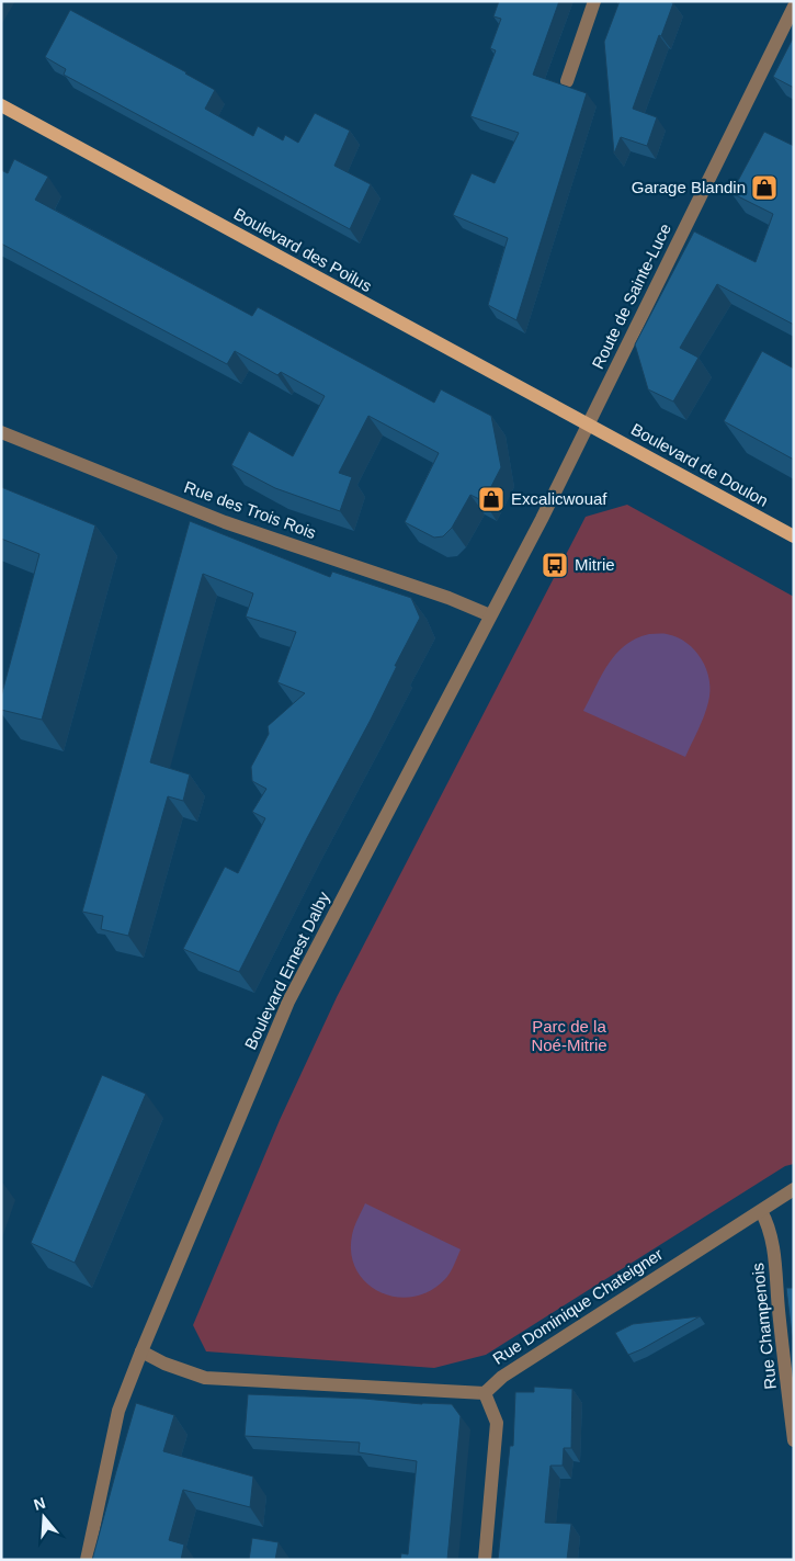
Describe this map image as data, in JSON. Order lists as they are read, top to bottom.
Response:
{
  "streets": {
    "main road": ["Boulevard des Poilus", "Boulevard de Doulon"],
    "street": [
      "Route de Sainte-Luce",
      "Rue des Trois Rois",
      "Boulevard Ernest Dalby",
      "Rue Dominique Chateigner",
      "Rue Champenois"
    ]
  },
  "crossings": [
    ["Boulevard des Poilus", "Route de Sainte-Luce"],
    ["Boulevard des Poilus", "Boulevard de Doulon"],
    ["Boulevard des Poilus", "Boulevard Ernest Dalby"],
    ["Route de Sainte-Luce", "Boulevard de Doulon"],
    ["Route de Sainte-Luce", "Boulevard Ernest Dalby"],
    ["Boulevard de Doulon", "Boulevard Ernest Dalby"],
    ["Rue des Trois Rois", "Boulevard Ernest Dalby"],
    ["Rue Dominique Chateigner", "Rue Champenois"]
  ],
  "parks": ["Parc de la Noé-Mitrie"],
  "places": {
    "shop": ["Garage Blandin", "Excalicwouaf"],
    "bus stop": ["Mitrie"]
  },
  "north": "top"
}
